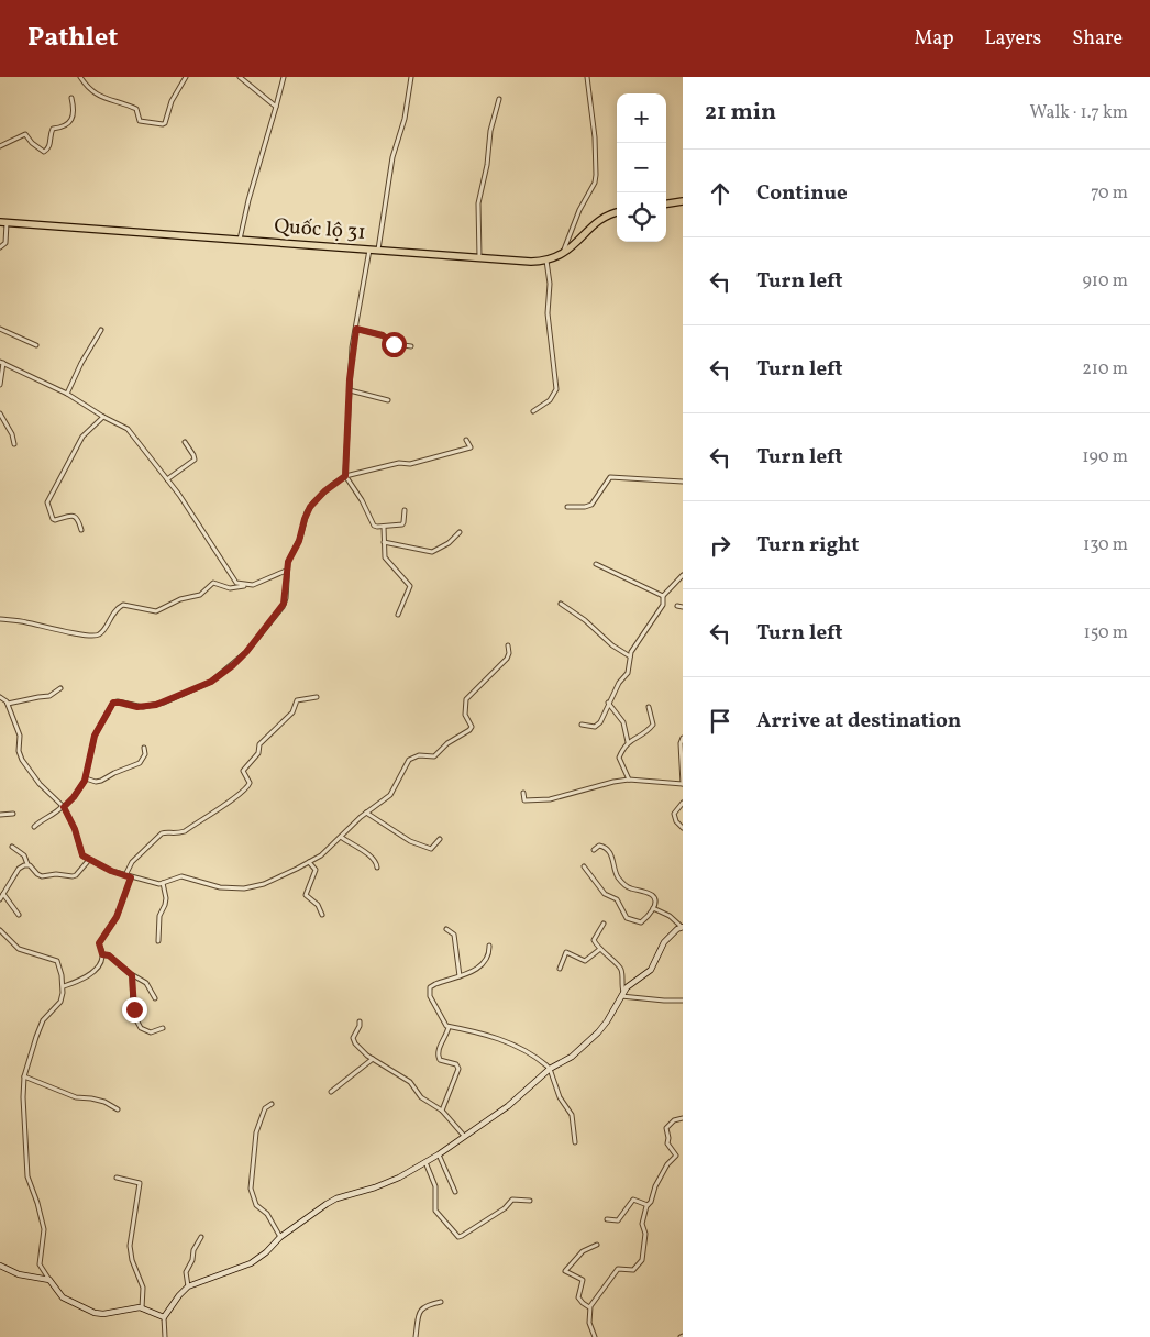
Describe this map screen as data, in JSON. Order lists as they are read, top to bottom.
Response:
{
  "streets": {
    "highway": ["Quốc lộ 31"]
  },
  "page": {
    "header": "Pathlet",
    "nav": ["Map", "Layers", "Share"],
    "heading": ["21 min", "Walk · 1.7 km"],
    "map_buttons": ["+", "−"],
    "list": [
      ["Continue", "70 m"],
      ["Turn left", "910 m"],
      ["Turn left", "210 m"],
      ["Turn left", "190 m"],
      ["Turn right", "130 m"],
      ["Turn left", "150 m"],
      "Arrive at destination"
    ]
  }
}
